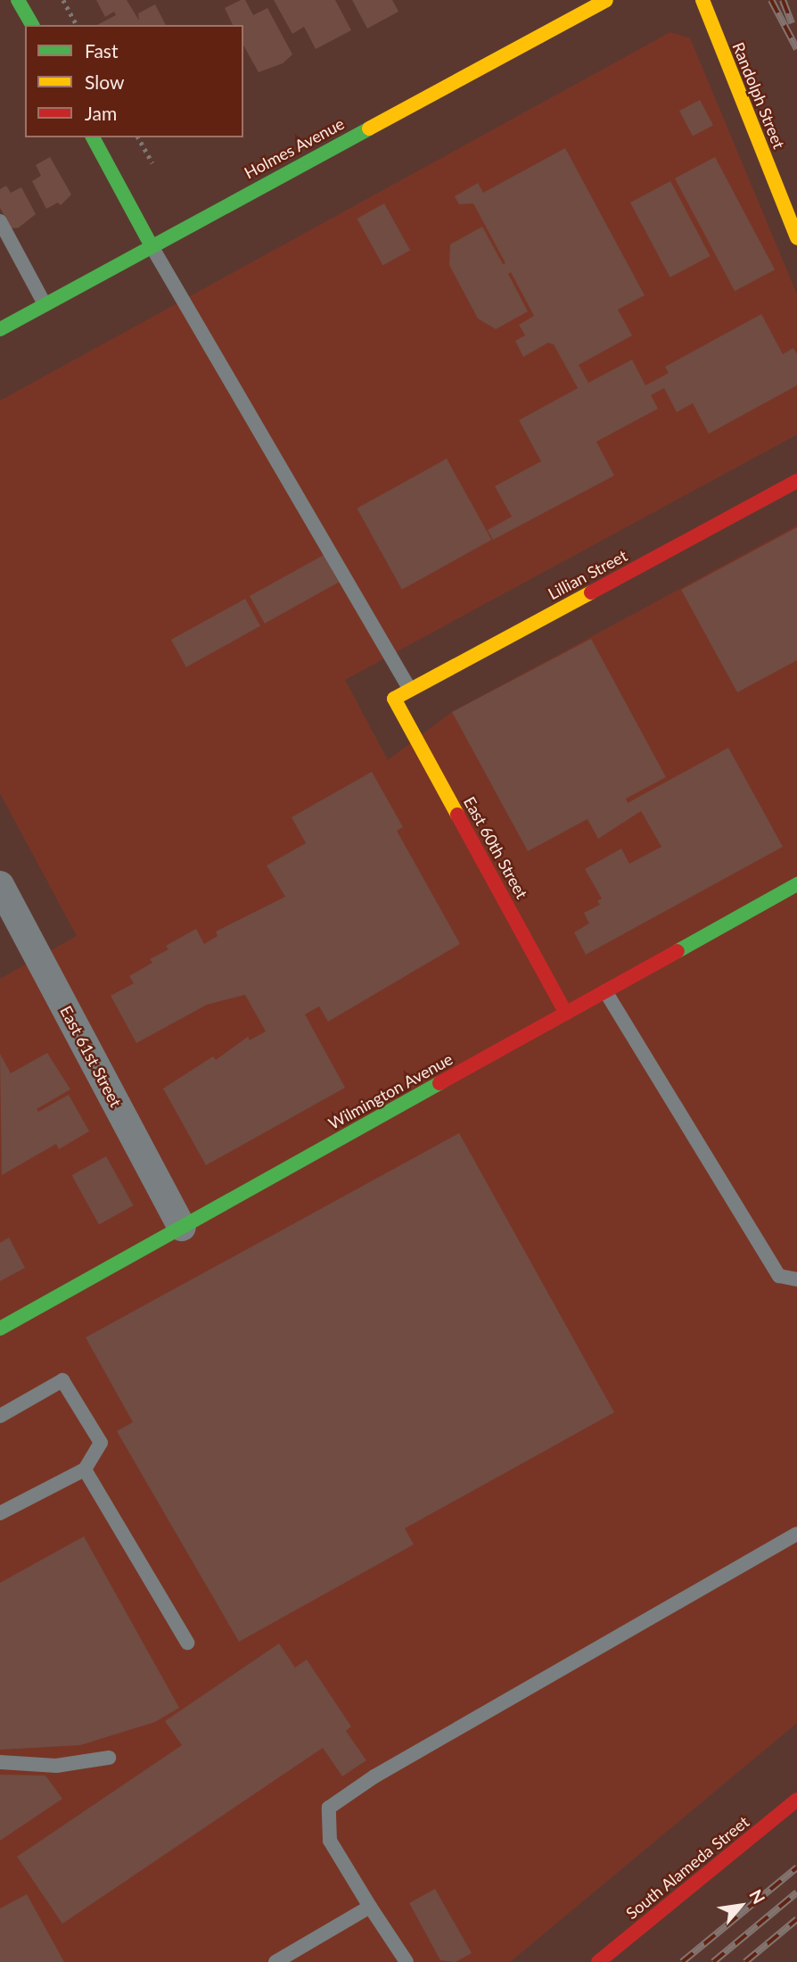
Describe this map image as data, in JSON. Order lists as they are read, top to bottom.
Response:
{
  "streets": {
    "street": [
      "Randolph Street",
      "Holmes Avenue",
      "Lillian Street",
      "East 60th Street",
      "East 61st Street",
      "Wilmington Avenue",
      "South Alameda Street"
    ]
  },
  "crossings": [
    ["Lillian Street", "East 60th Street"],
    ["East 60th Street", "Wilmington Avenue"],
    ["East 61st Street", "Wilmington Avenue"]
  ],
  "legend": ["Fast", "Slow", "Jam"],
  "north": "top right"
}
